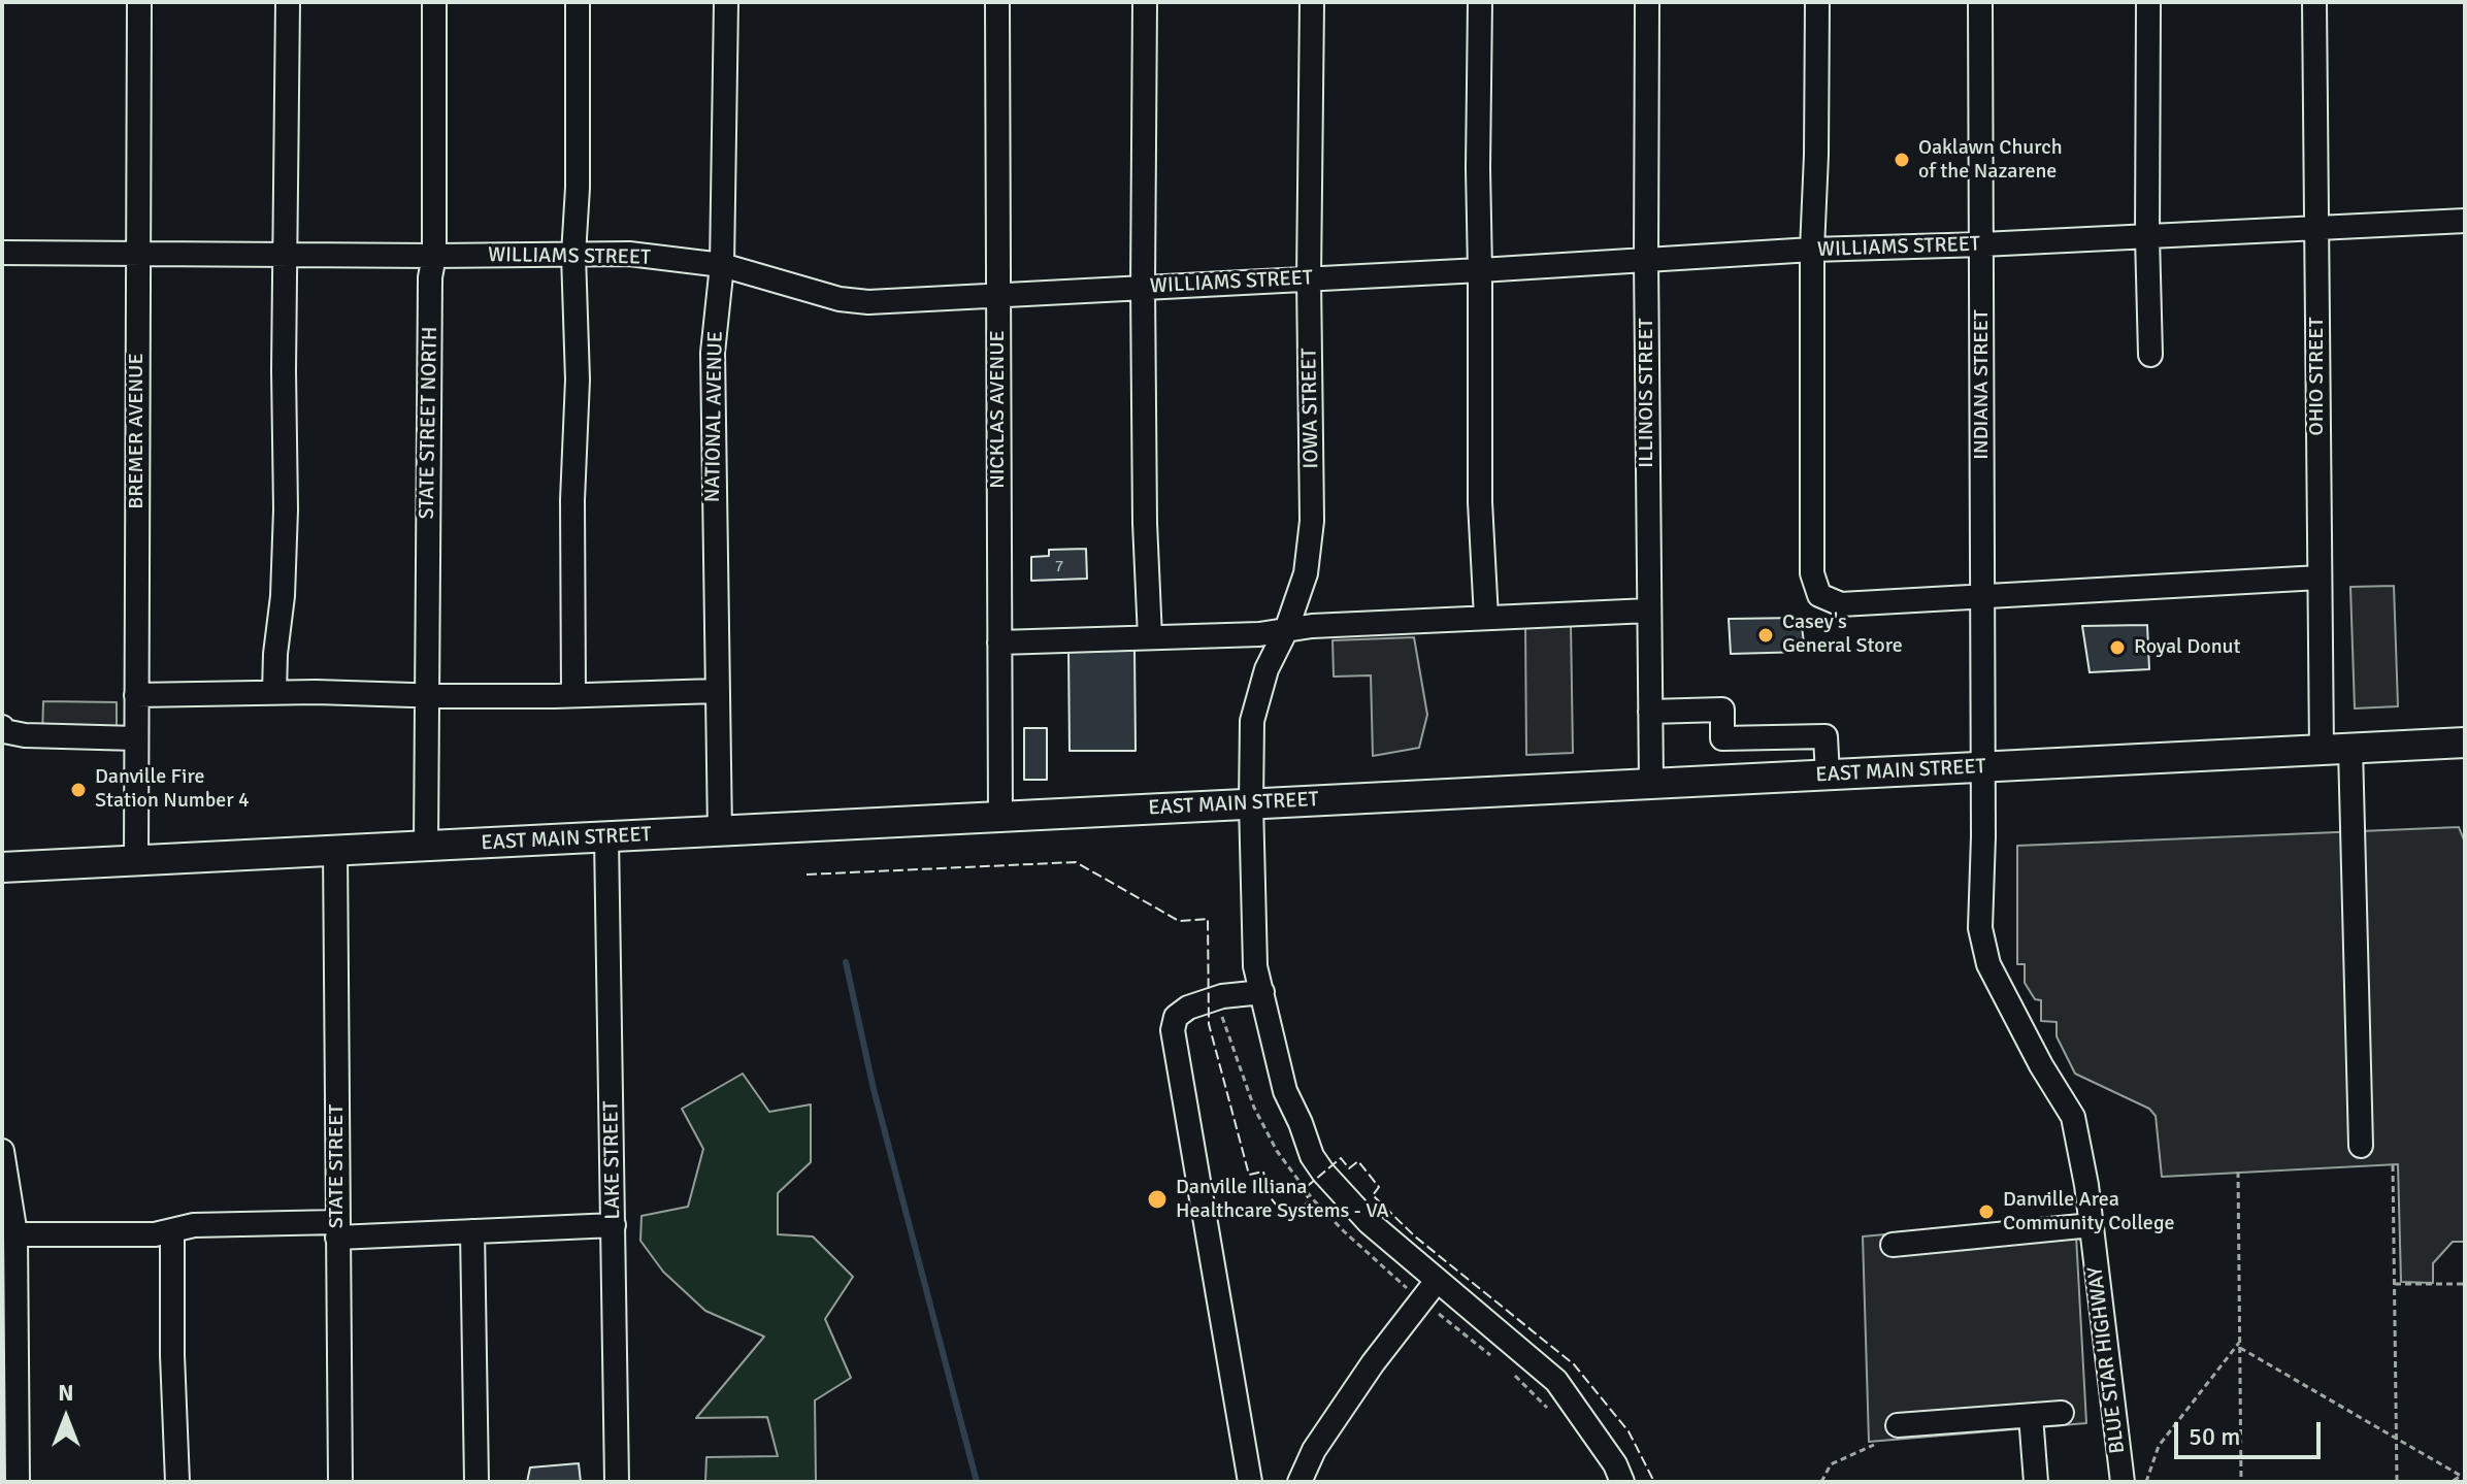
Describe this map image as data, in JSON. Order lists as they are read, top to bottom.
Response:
{
  "streets": {
    "main road": ["EAST MAIN STREET"],
    "street": [
      "WILLIAMS STREET",
      "OHIO STREET",
      "INDIANA STREET",
      "ILLINOIS STREET",
      "IOWA STREET",
      "NICKLAS AVENUE",
      "NATIONAL AVENUE",
      "STATE STREET NORTH",
      "BREMER AVENUE",
      "LAKE STREET",
      "STATE STREET",
      "BLUE STAR HIGHWAY"
    ]
  },
  "crossings": [
    ["WILLIAMS STREET", "OHIO STREET"],
    ["WILLIAMS STREET", "INDIANA STREET"],
    ["WILLIAMS STREET", "ILLINOIS STREET"],
    ["WILLIAMS STREET", "IOWA STREET"],
    ["WILLIAMS STREET", "NICKLAS AVENUE"],
    ["WILLIAMS STREET", "NATIONAL AVENUE"],
    ["WILLIAMS STREET", "STATE STREET NORTH"],
    ["WILLIAMS STREET", "BREMER AVENUE"],
    ["OHIO STREET", "EAST MAIN STREET"],
    ["INDIANA STREET", "EAST MAIN STREET"],
    ["INDIANA STREET", "BLUE STAR HIGHWAY"],
    ["ILLINOIS STREET", "EAST MAIN STREET"],
    ["IOWA STREET", "EAST MAIN STREET"],
    ["NICKLAS AVENUE", "EAST MAIN STREET"],
    ["NATIONAL AVENUE", "EAST MAIN STREET"],
    ["STATE STREET NORTH", "EAST MAIN STREET"],
    ["BREMER AVENUE", "EAST MAIN STREET"],
    ["EAST MAIN STREET", "LAKE STREET"],
    ["EAST MAIN STREET", "STATE STREET"],
    ["EAST MAIN STREET", "BLUE STAR HIGHWAY"]
  ],
  "places": [
    "Oaklawn Church of the Nazarene",
    "Casey's General Store",
    "Royal Donut",
    "Danville Fire Station Number 4",
    "Danville Illiana Healthcare Systems - VA",
    "Danville Area Community College"
  ],
  "house_numbers": ["7"],
  "scale_bar": "50 m",
  "north": "top"
}
